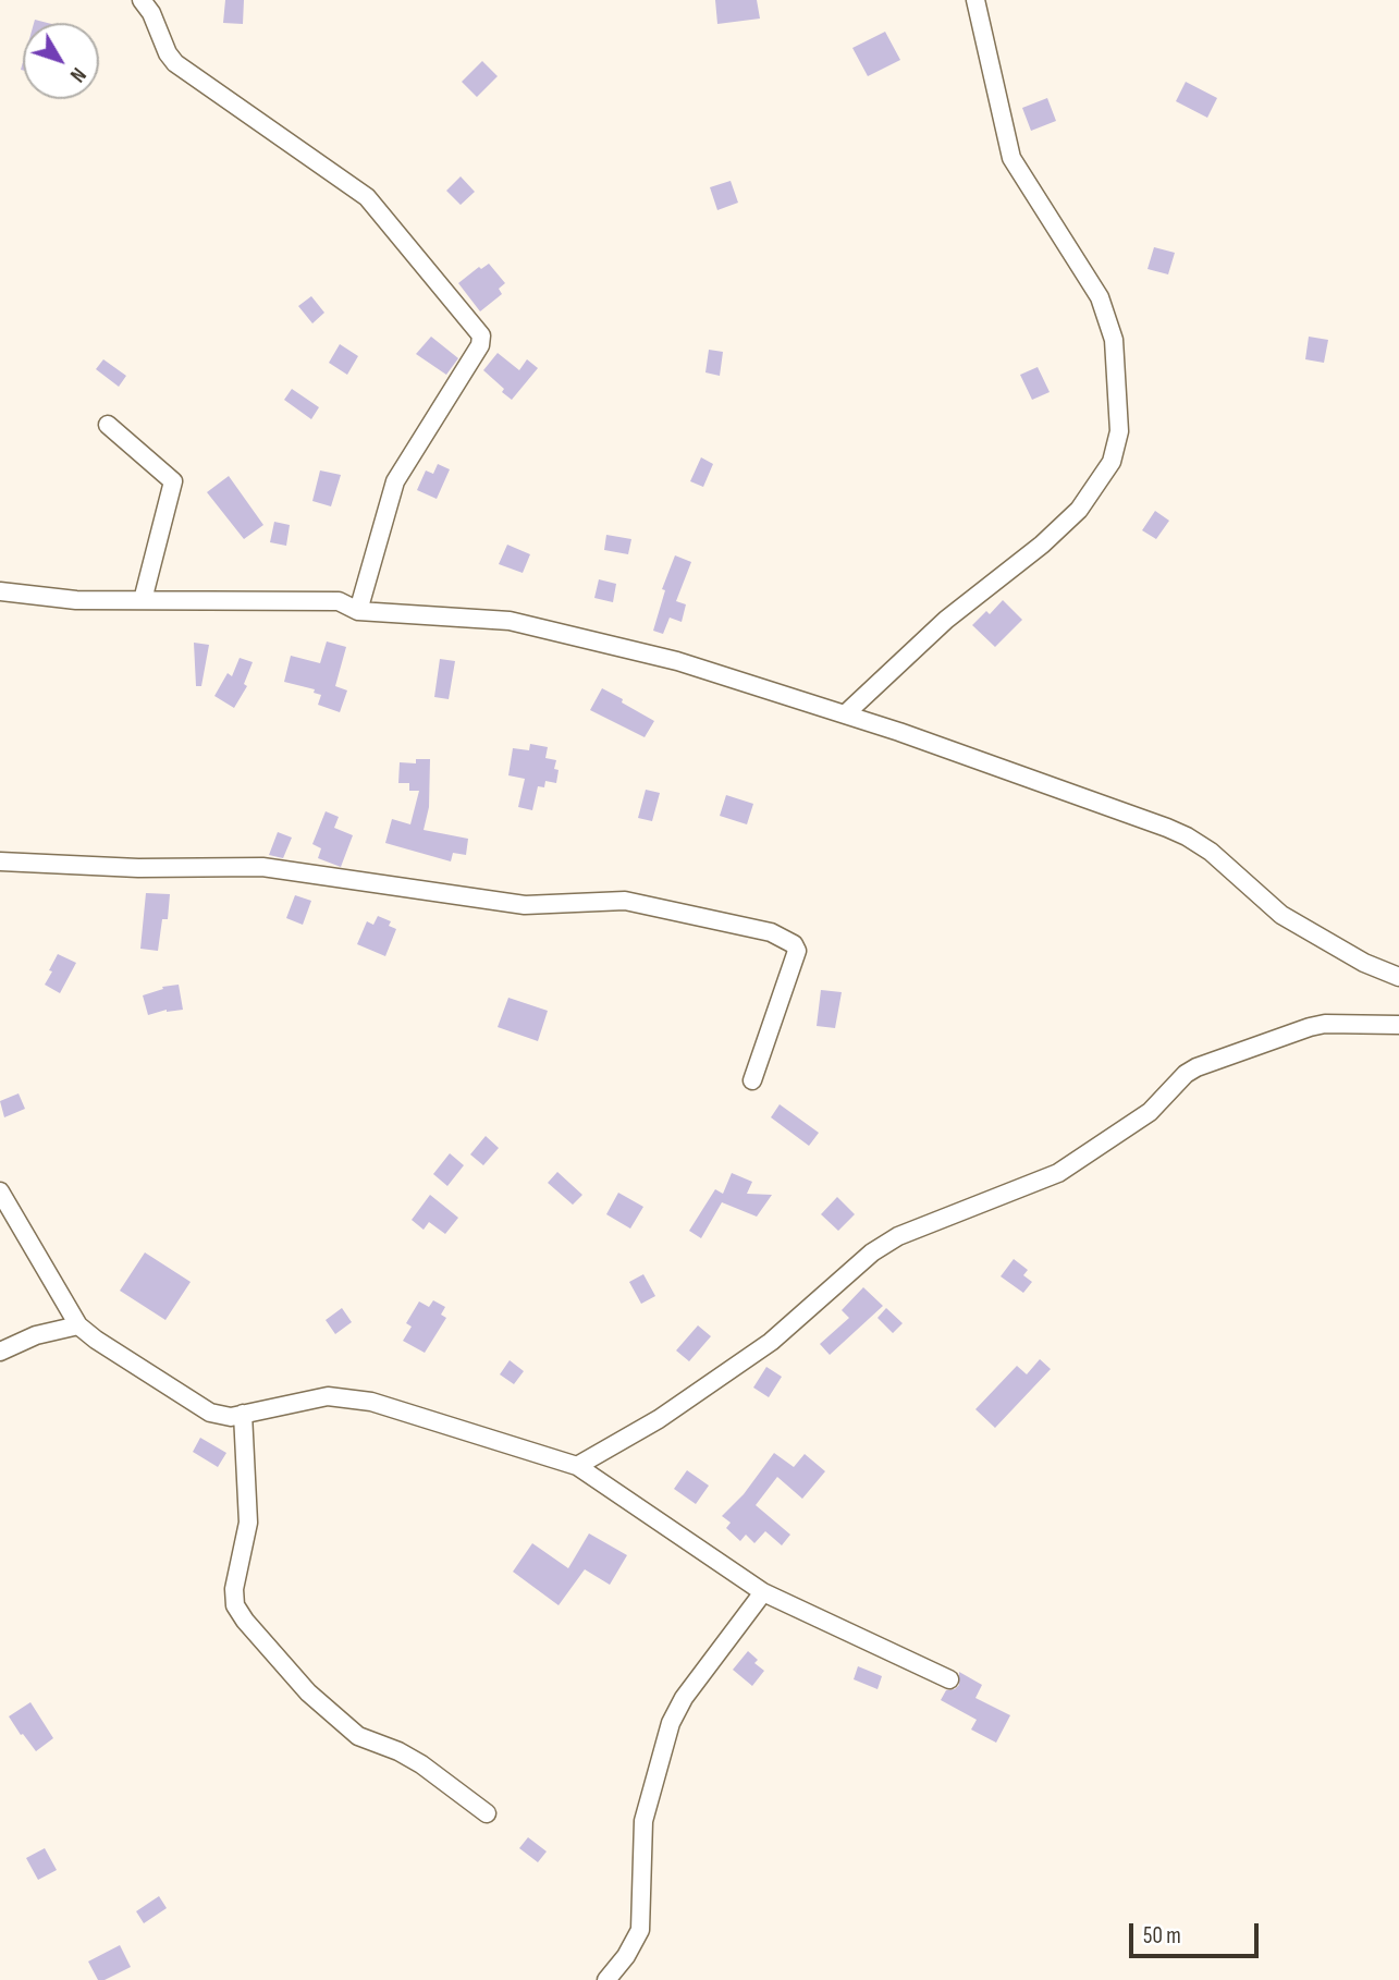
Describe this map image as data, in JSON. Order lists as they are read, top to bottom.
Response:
{
  "scale_bar": "50 m",
  "north": "bottom right"
}
